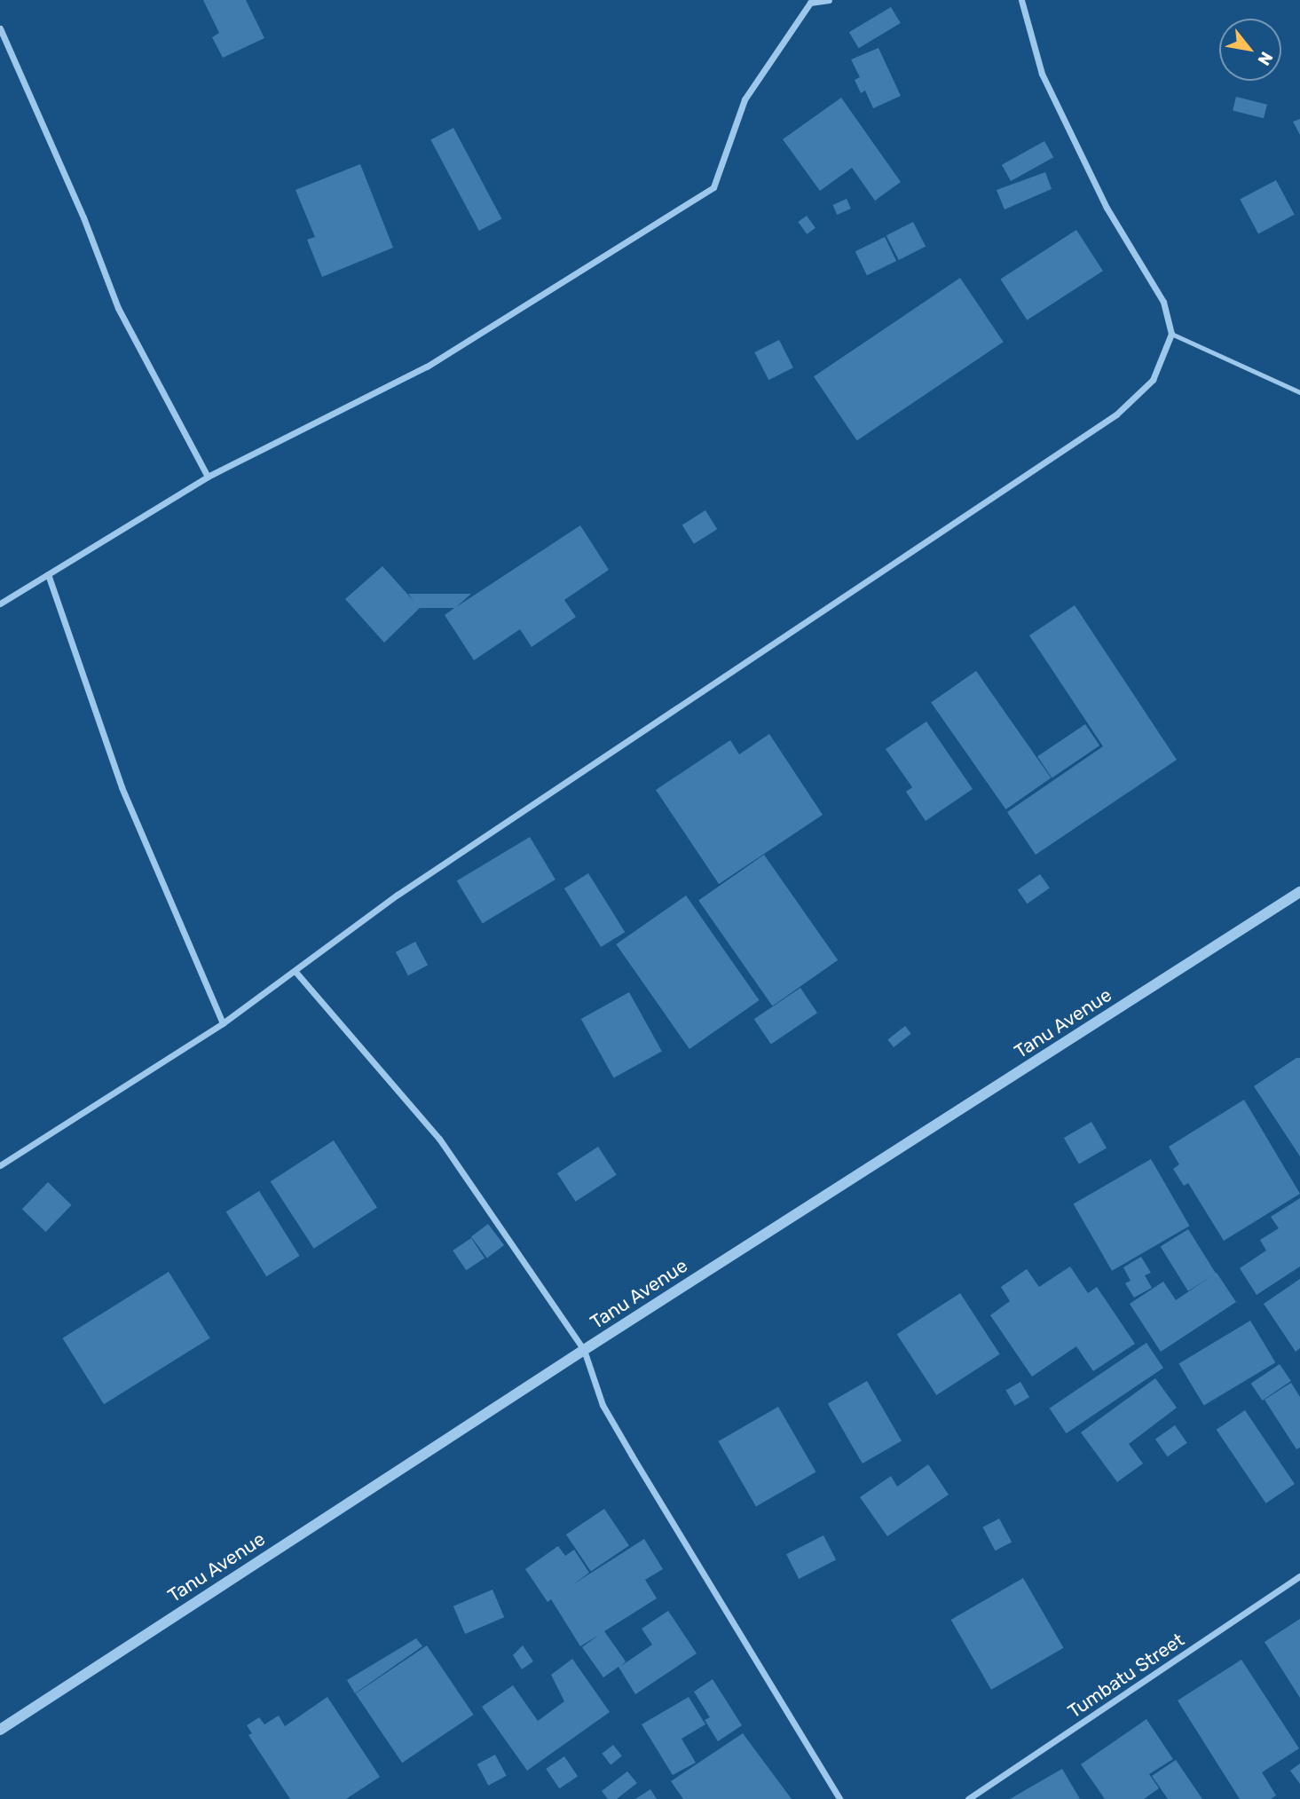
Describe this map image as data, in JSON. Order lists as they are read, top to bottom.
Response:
{
  "streets": {
    "street": ["Tanu Avenue", "Tumbatu Street"]
  },
  "north": "bottom right"
}
